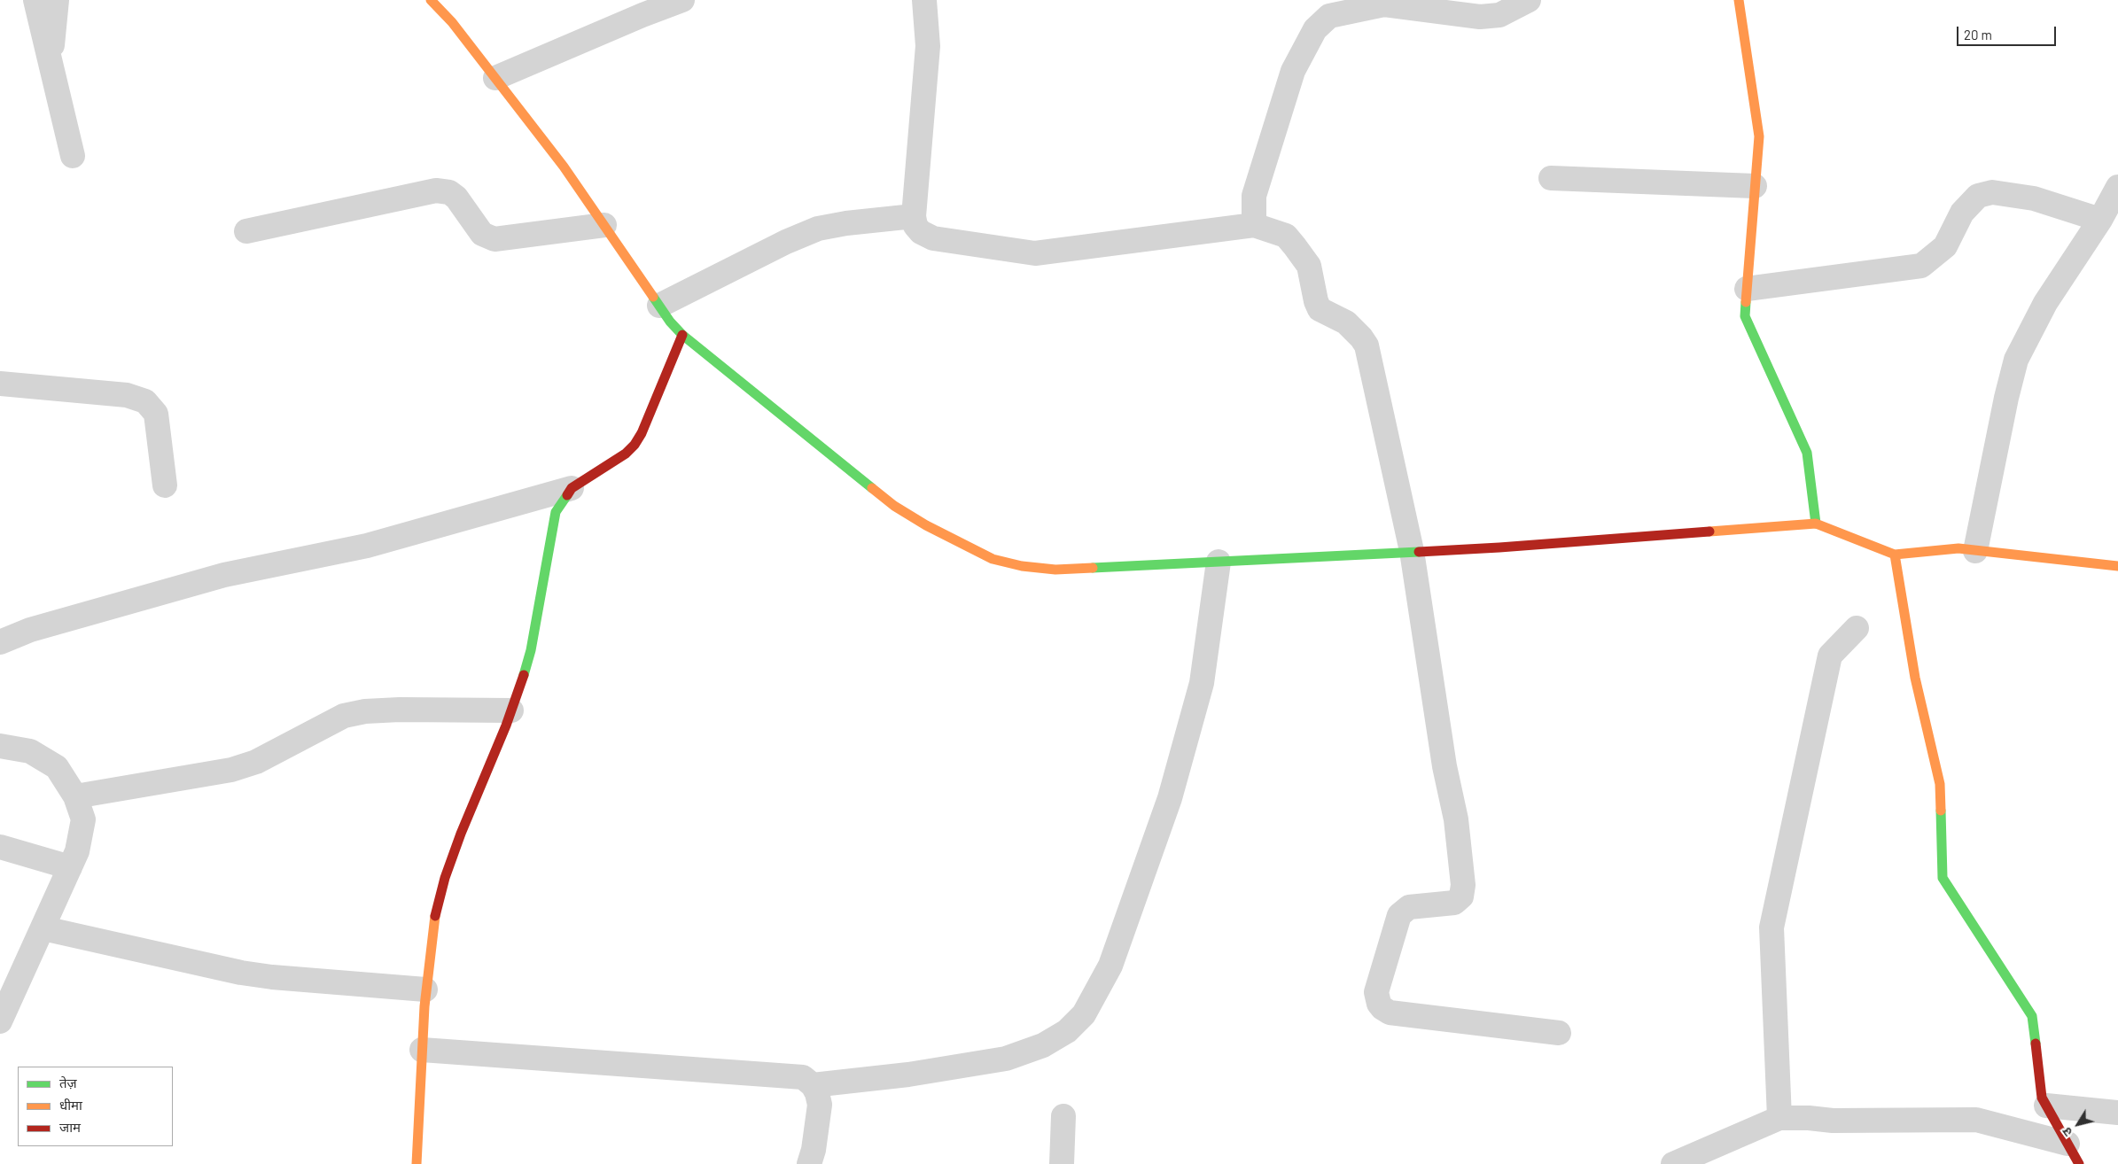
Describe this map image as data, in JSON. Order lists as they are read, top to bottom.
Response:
{
  "legend": ["तेज़", "धीमा", "जाम"],
  "scale_bar": "20 m",
  "north": "bottom left"
}
